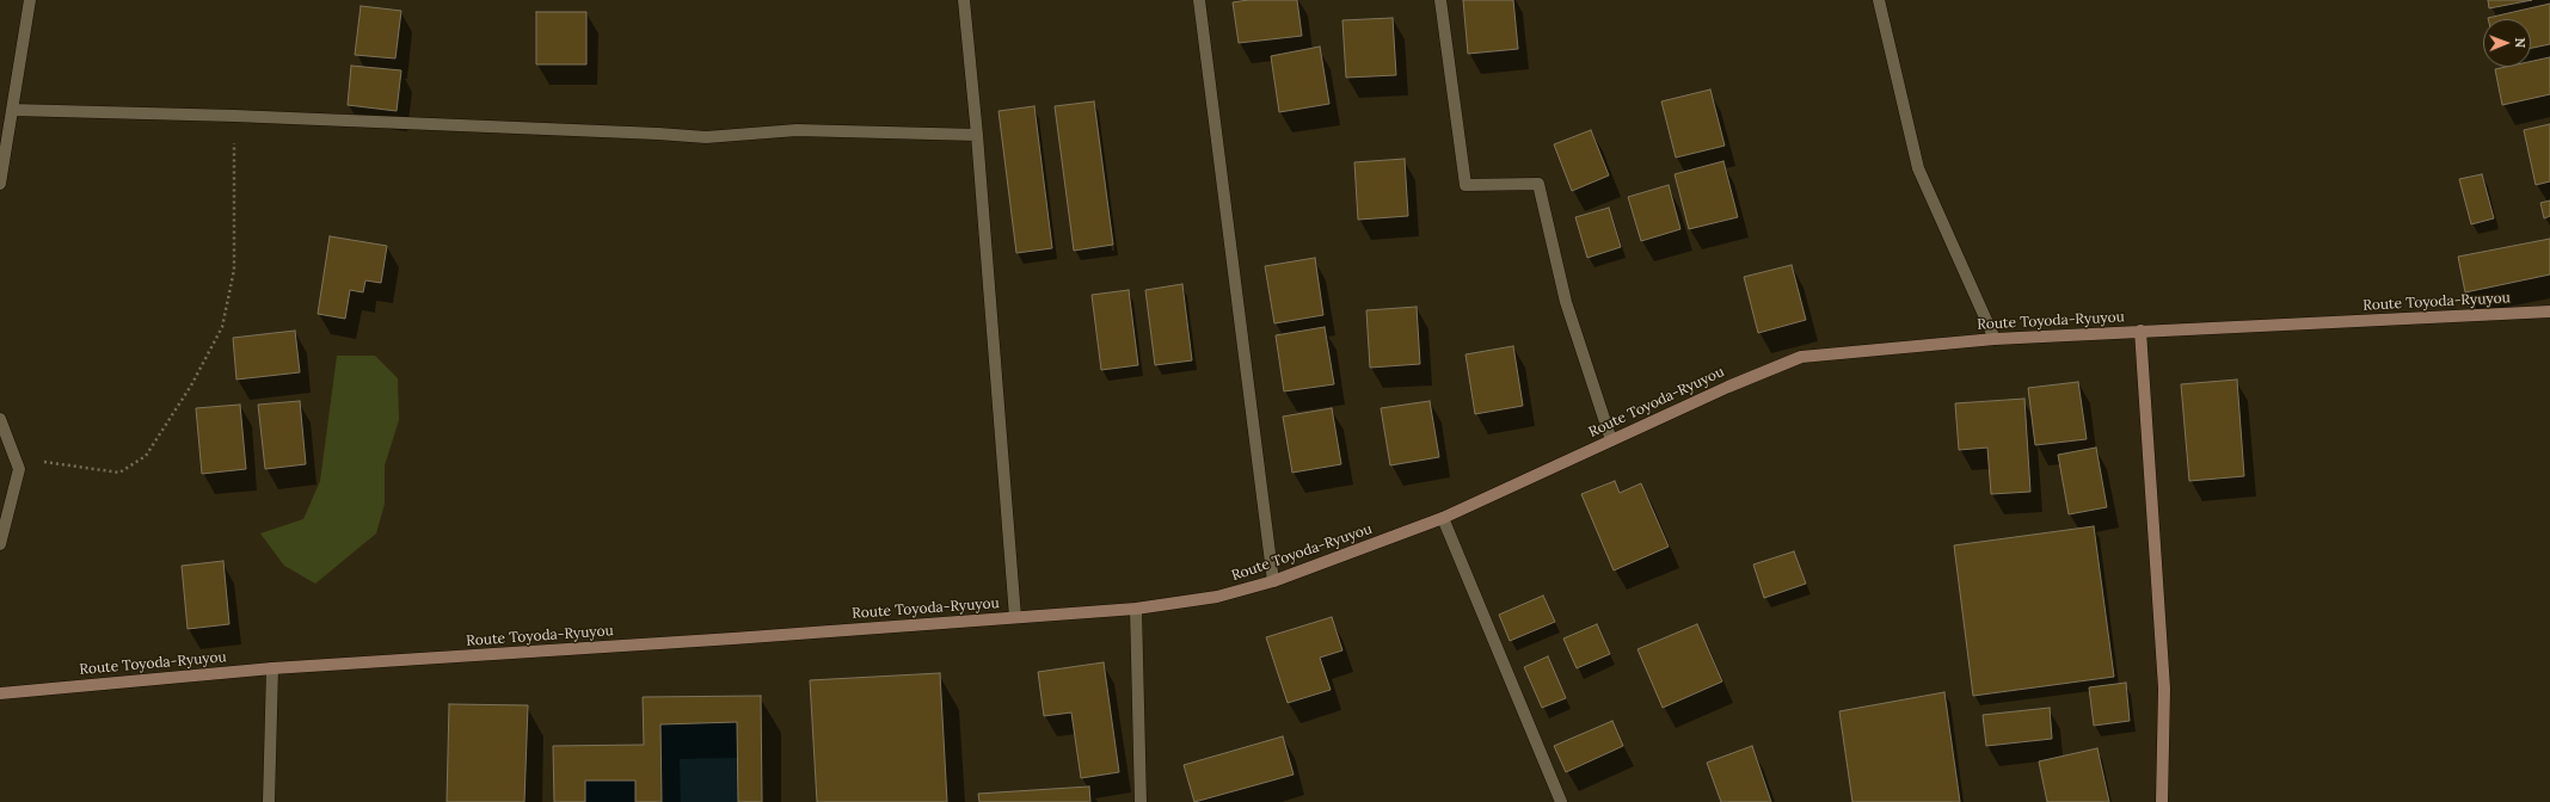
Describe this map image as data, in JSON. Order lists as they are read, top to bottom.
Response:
{
  "streets": {
    "main road": ["Route Toyoda-Ryuyou"]
  },
  "north": "right"
}
